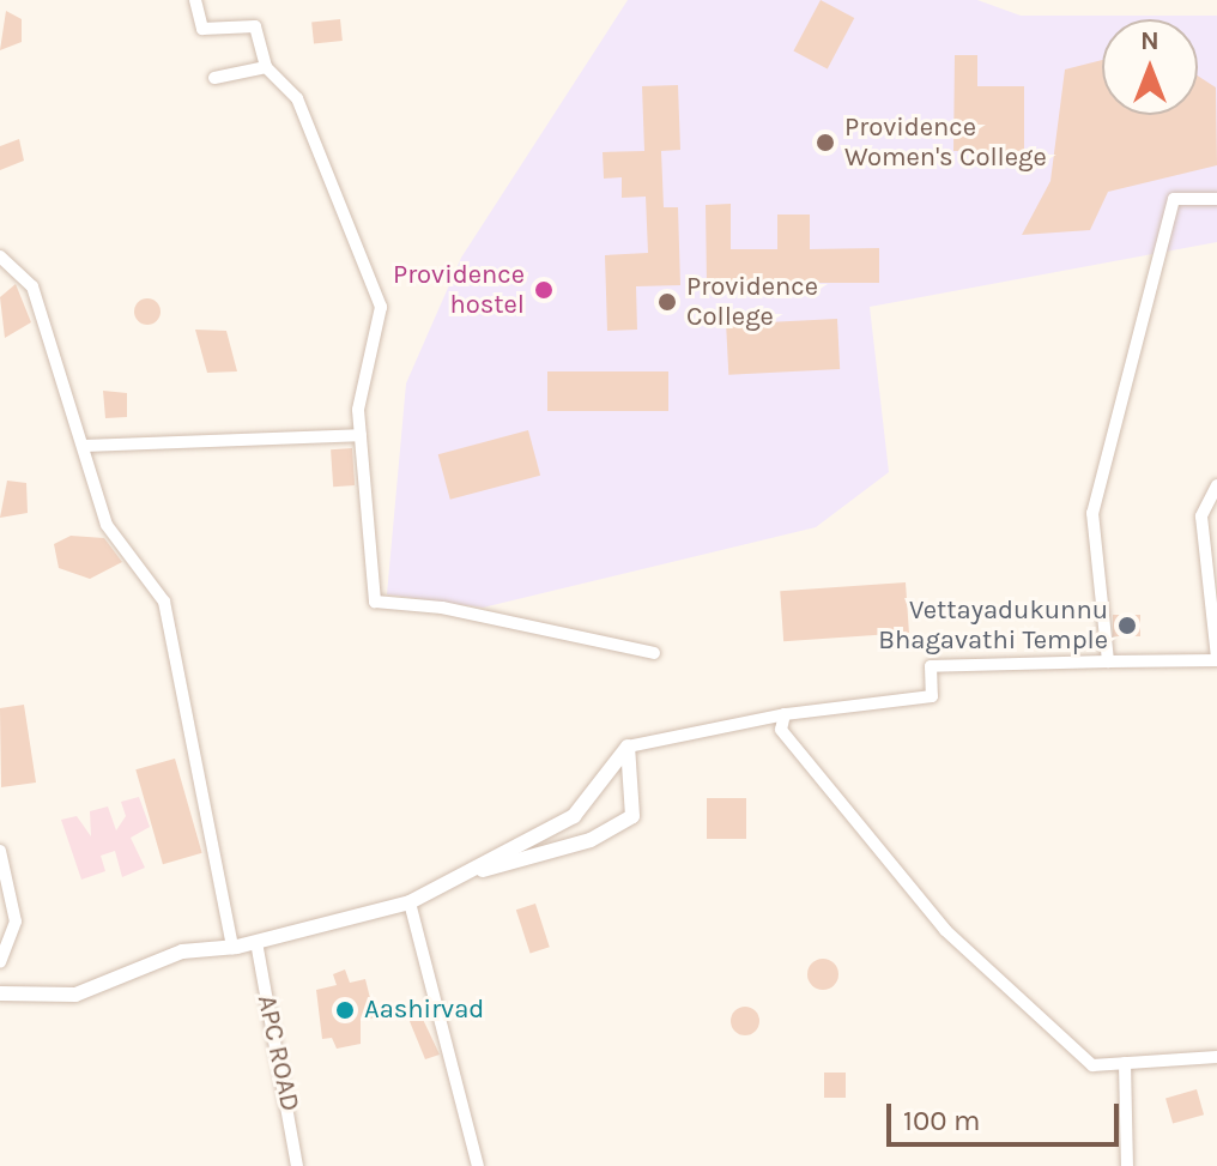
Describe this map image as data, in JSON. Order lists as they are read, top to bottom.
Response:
{
  "streets": {
    "street": ["APC ROAD"]
  },
  "places": [
    "Providence Women's College",
    "Providence hostel",
    "Providence College",
    "Vettayadukunnu Bhagavathi Temple",
    "Aashirvad"
  ],
  "scale_bar": "100 m",
  "north": "top"
}
